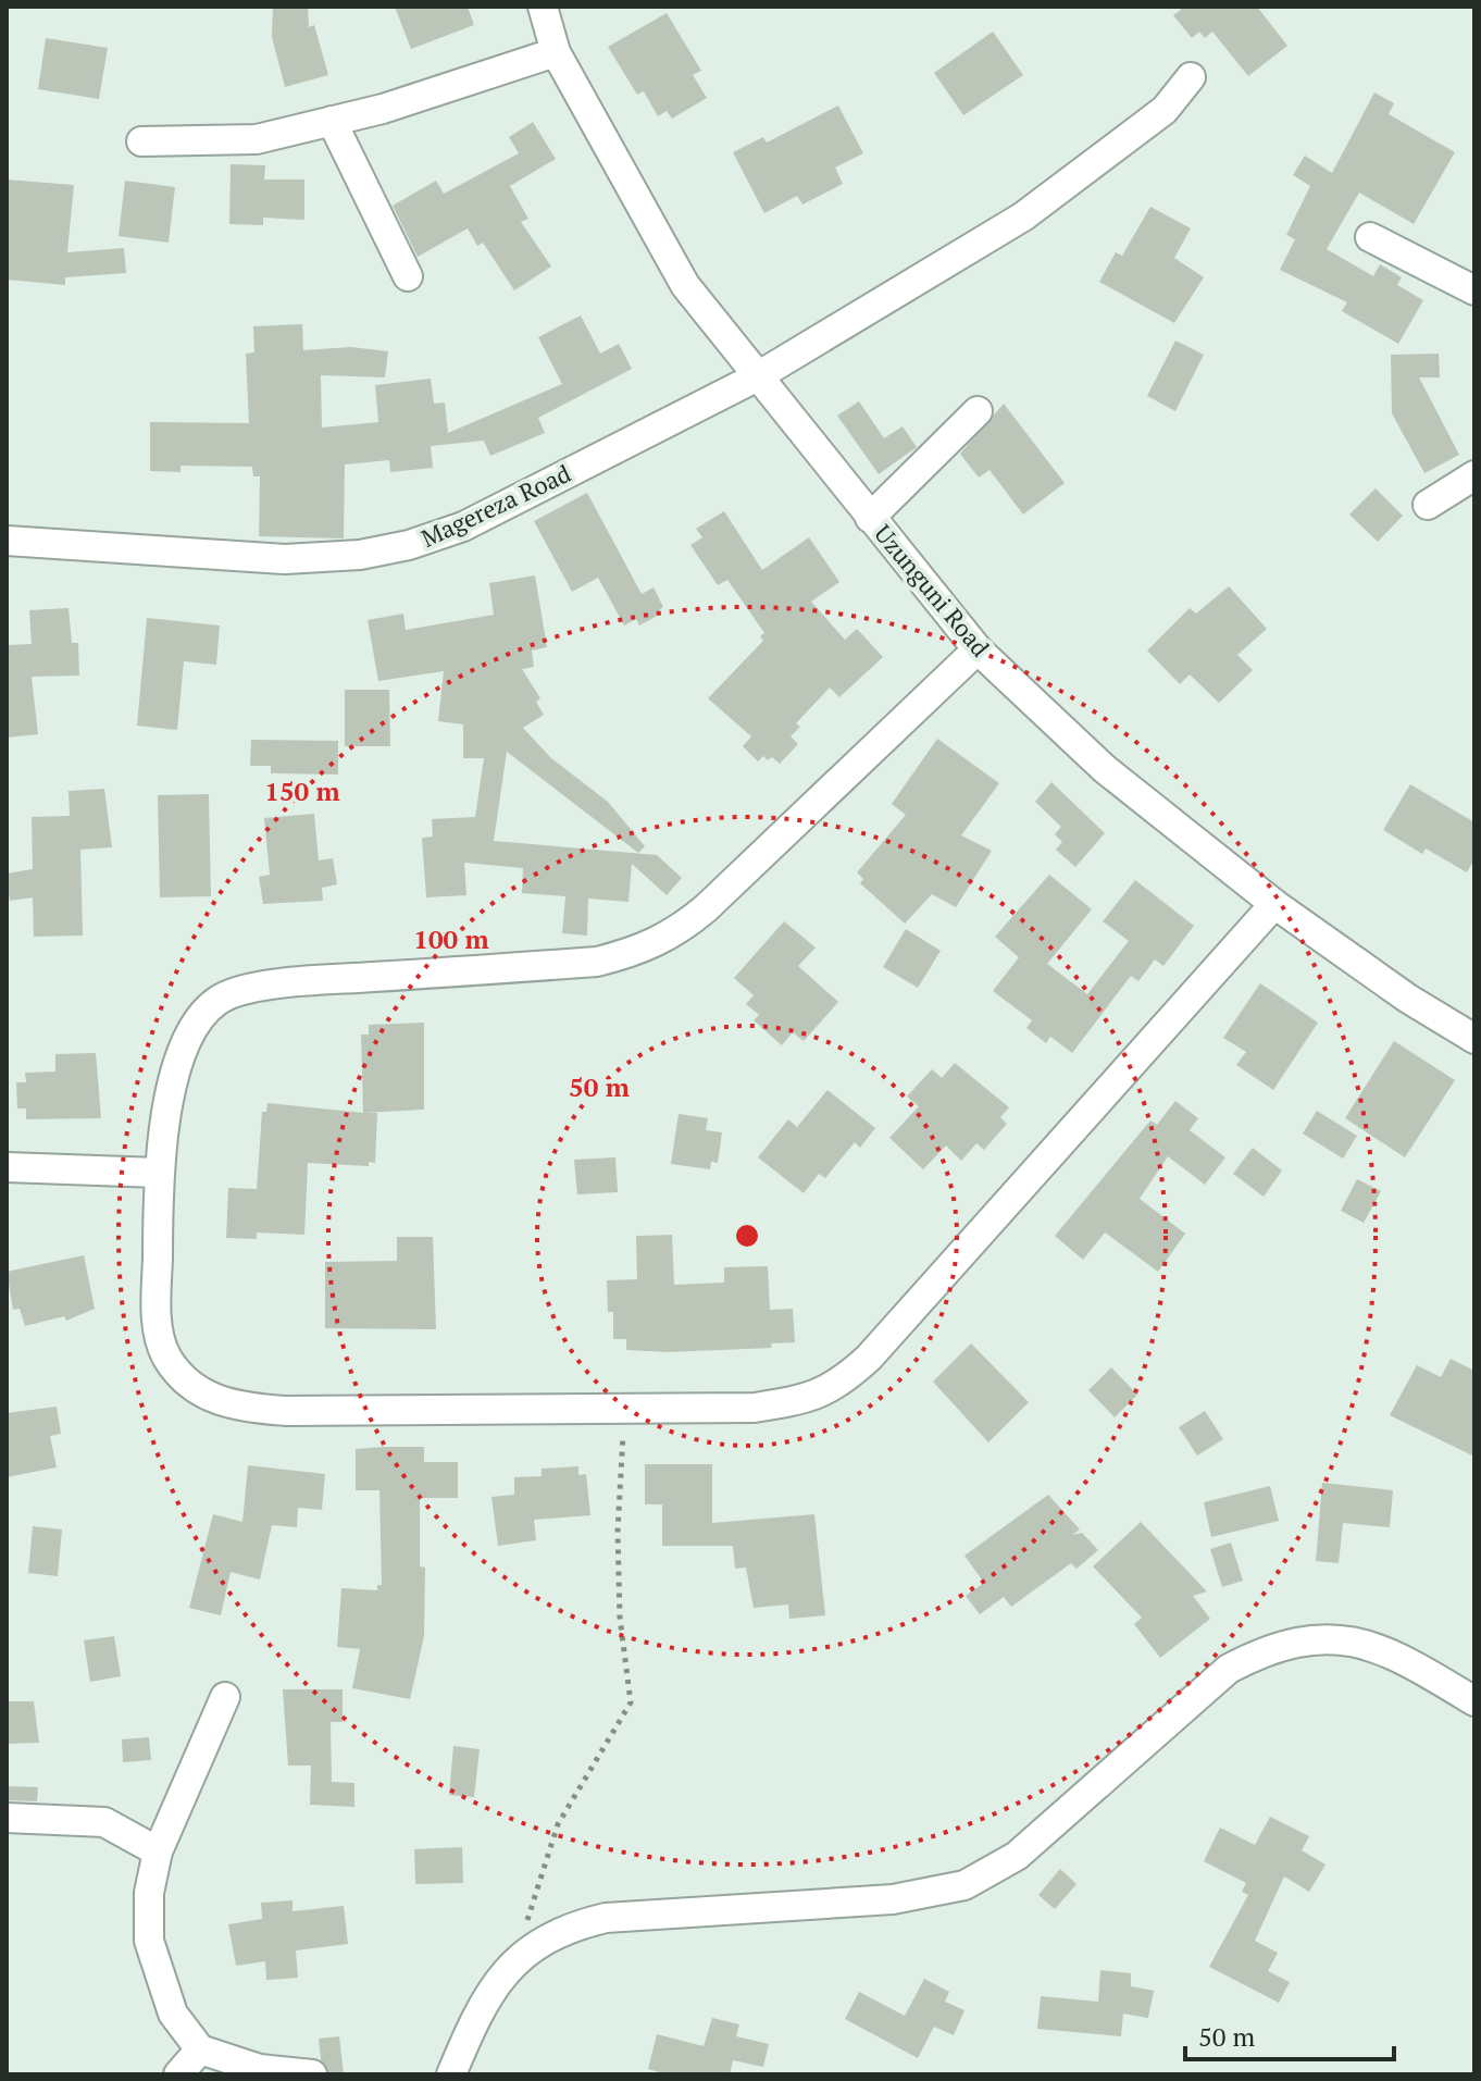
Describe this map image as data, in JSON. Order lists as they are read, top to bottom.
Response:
{
  "streets": {
    "street": ["Magereza Road", "Uzunguni Road"]
  },
  "crossings": [
    ["Magereza Road", "Uzunguni Road"]
  ],
  "scale_bar": "50 m",
  "rings": ["150 m", "100 m", "50 m"]
}
